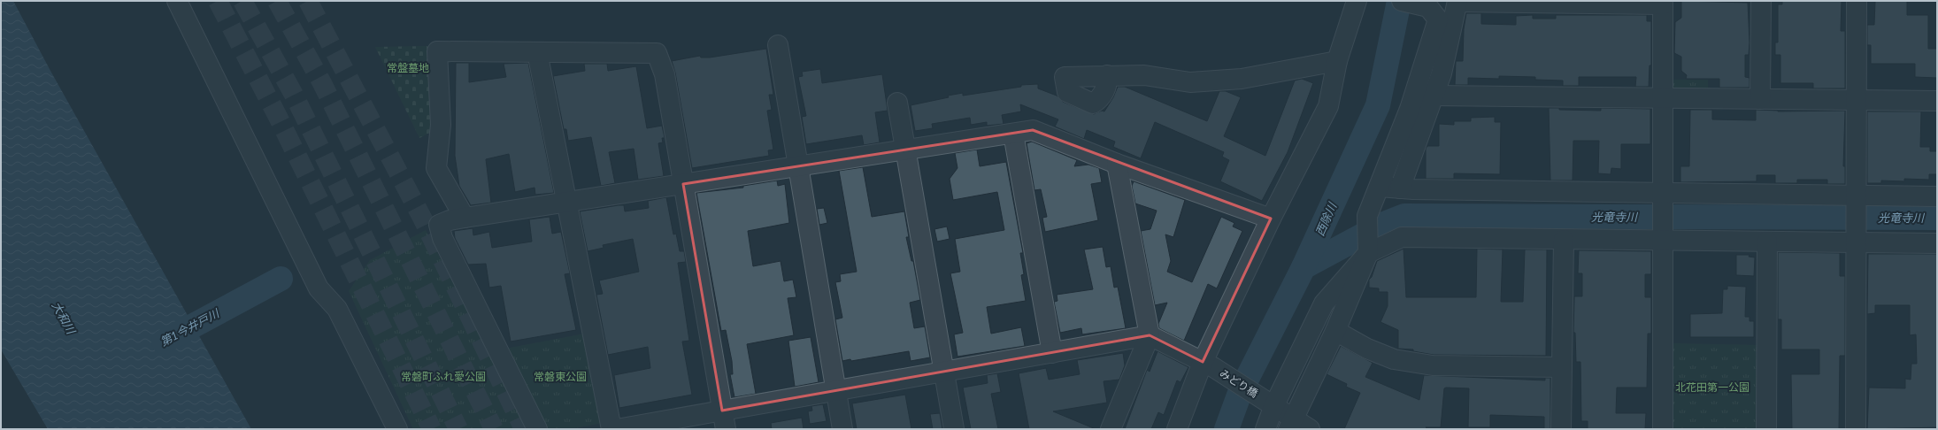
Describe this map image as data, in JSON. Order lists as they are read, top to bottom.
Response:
{
  "streets": {
    "street": ["みどり橋"]
  },
  "water": [
    "光竜寺川",
    "西除川",
    "大和川",
    "第1今井戸川"
  ],
  "parks": [
    "常盤墓地",
    "常磐町ふれ愛公園",
    "常磐東公園",
    "北花田第一公園"
  ]
}
